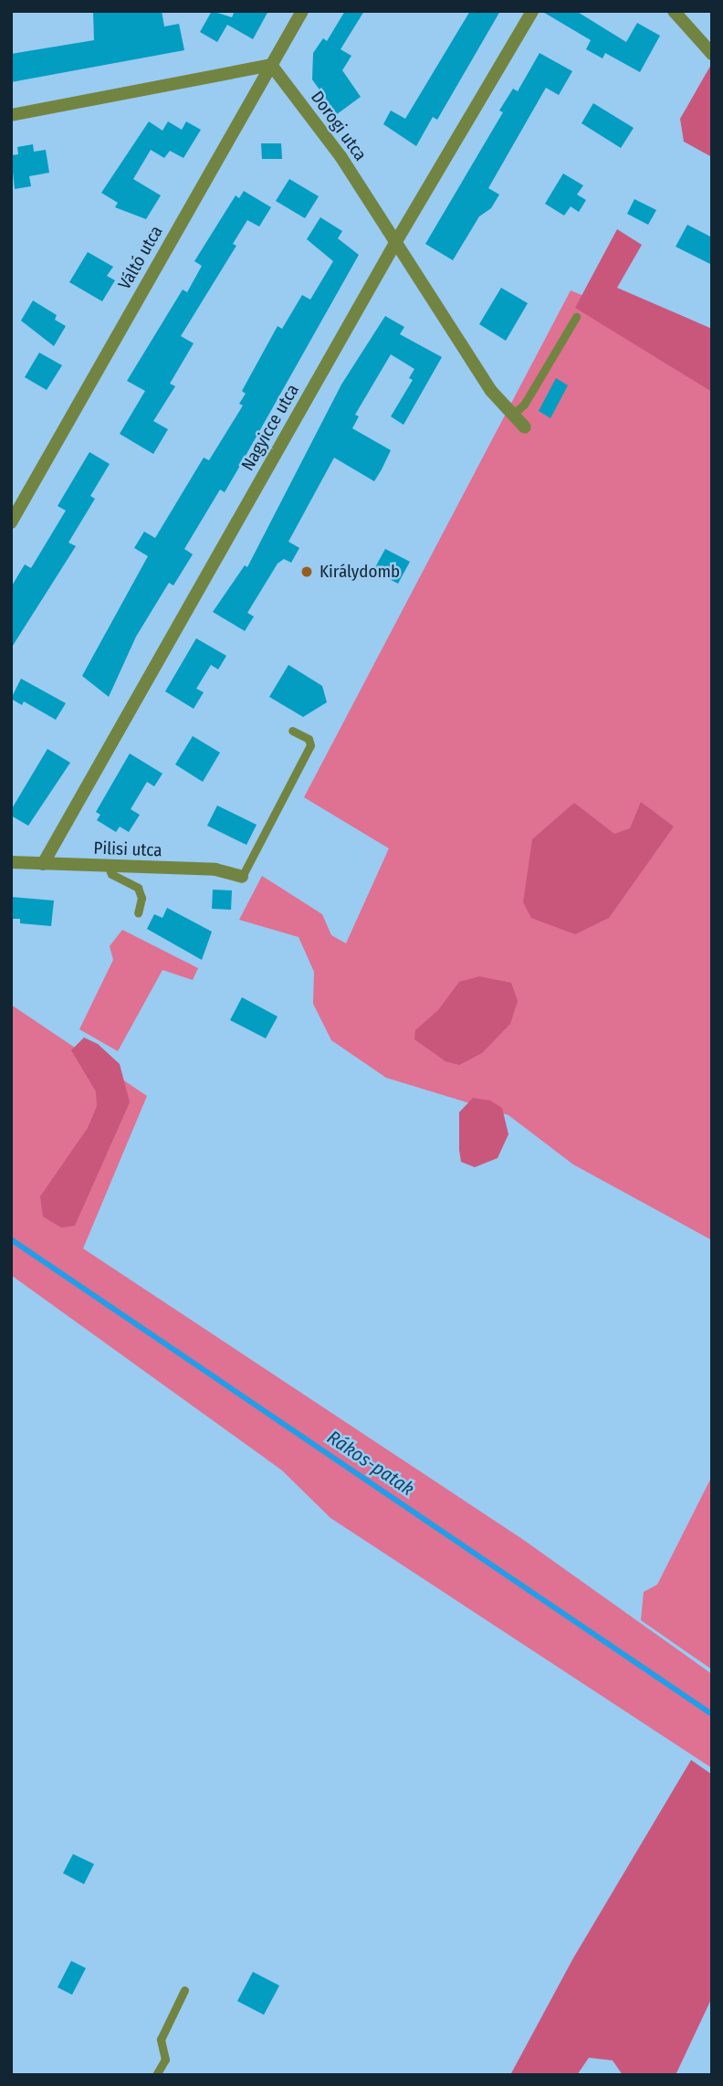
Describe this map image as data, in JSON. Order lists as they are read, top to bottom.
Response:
{
  "streets": {
    "street": [
      "Dorogi utca",
      "Váltó utca",
      "Nagyicce utca",
      "Pilisi utca"
    ]
  },
  "crossings": [
    ["Dorogi utca", "Váltó utca"],
    ["Dorogi utca", "Nagyicce utca"],
    ["Nagyicce utca", "Pilisi utca"]
  ],
  "water": ["Rákos-patak"],
  "places": ["Királydomb"]
}
